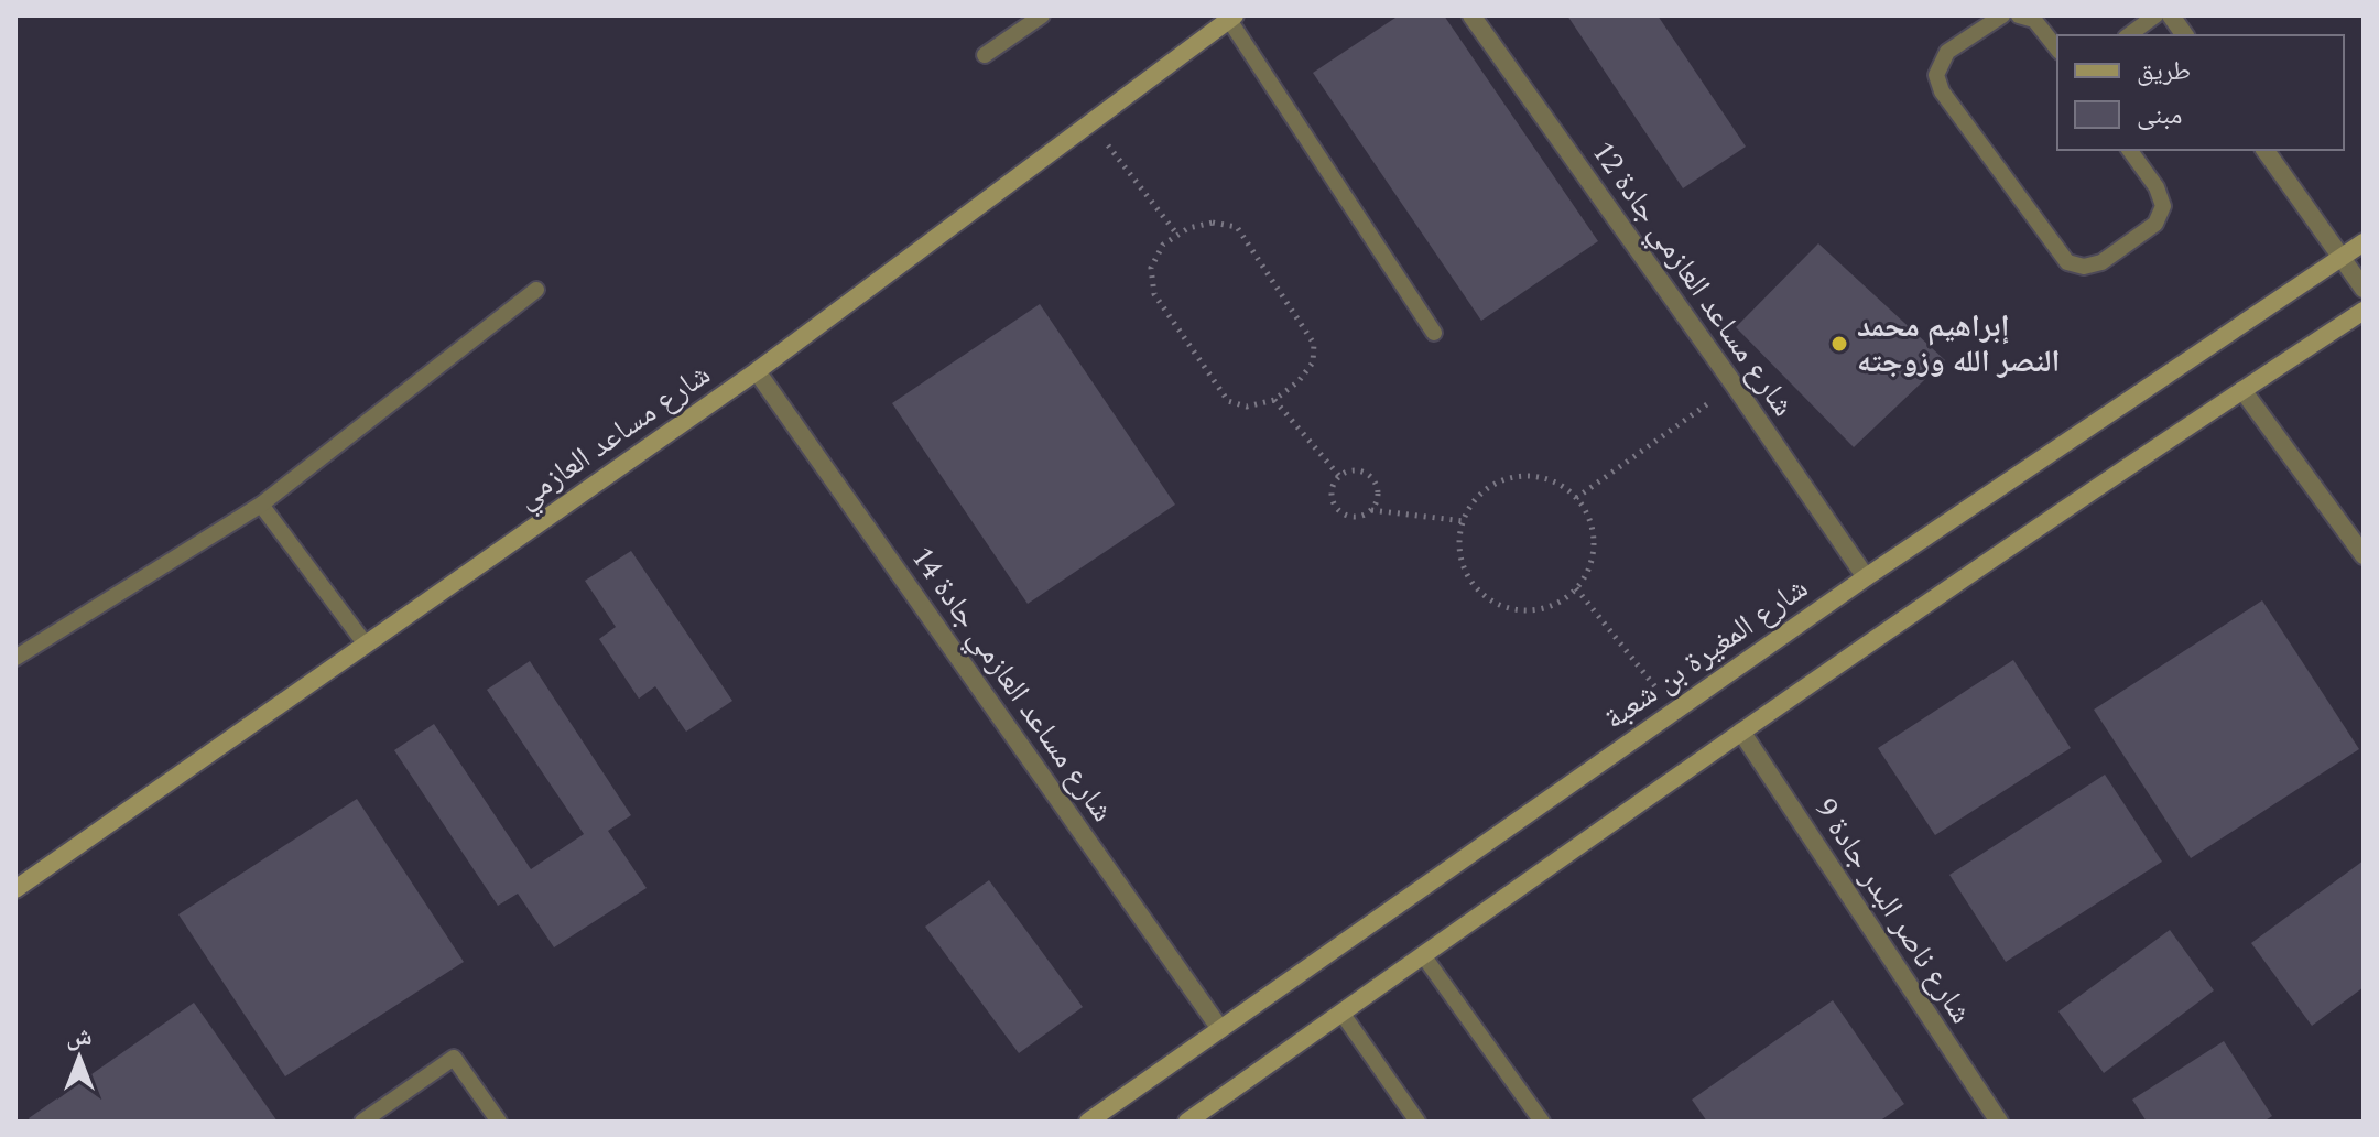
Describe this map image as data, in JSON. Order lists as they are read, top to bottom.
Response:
{
  "streets": {
    "main road": ["شارع مساعد العازمي", "شارع المغيرة بن شعبة"],
    "street": ["شارع مساعد العازمي جادة 12", "شارع مساعد العازمي جادة 14", "شارع ناصر البدر جادة 9"]
  },
  "crossings": [
    ["شارع مساعد العازمي جادة 12", "شارع المغيرة بن شعبة"],
    ["شارع مساعد العازمي", "شارع مساعد العازمي جادة 14"],
    ["شارع المغيرة بن شعبة", "شارع مساعد العازمي جادة 14"]
  ],
  "places": ["إبراهيم محمد النصر الله وزوجته"],
  "legend": ["طريق", "مبنى"],
  "north": "top"
}
